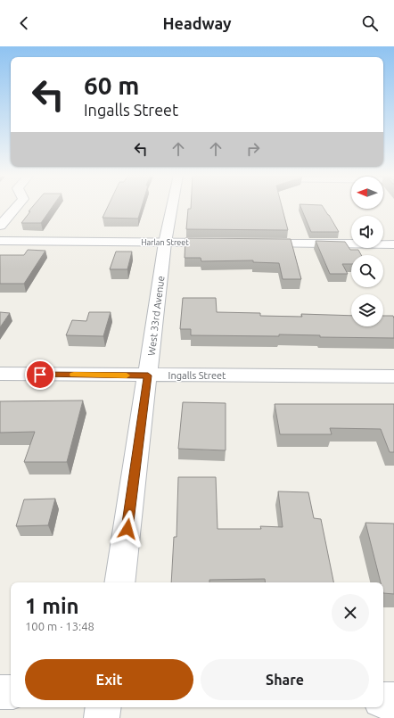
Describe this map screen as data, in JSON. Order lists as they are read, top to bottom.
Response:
{
  "streets": {
    "street": ["Harlan Street", "West 33rd Avenue", "Ingalls Street"]
  },
  "crossings": [
    ["Harlan Street", "West 33rd Avenue"],
    ["West 33rd Avenue", "Ingalls Street"]
  ],
  "north": "left",
  "page": {
    "header": "Headway",
    "turn": ["60 m", "Ingalls Street"],
    "heading": ["1 min", "100 m · 13:48"],
    "buttons": ["Exit", "Share"]
  }
}
